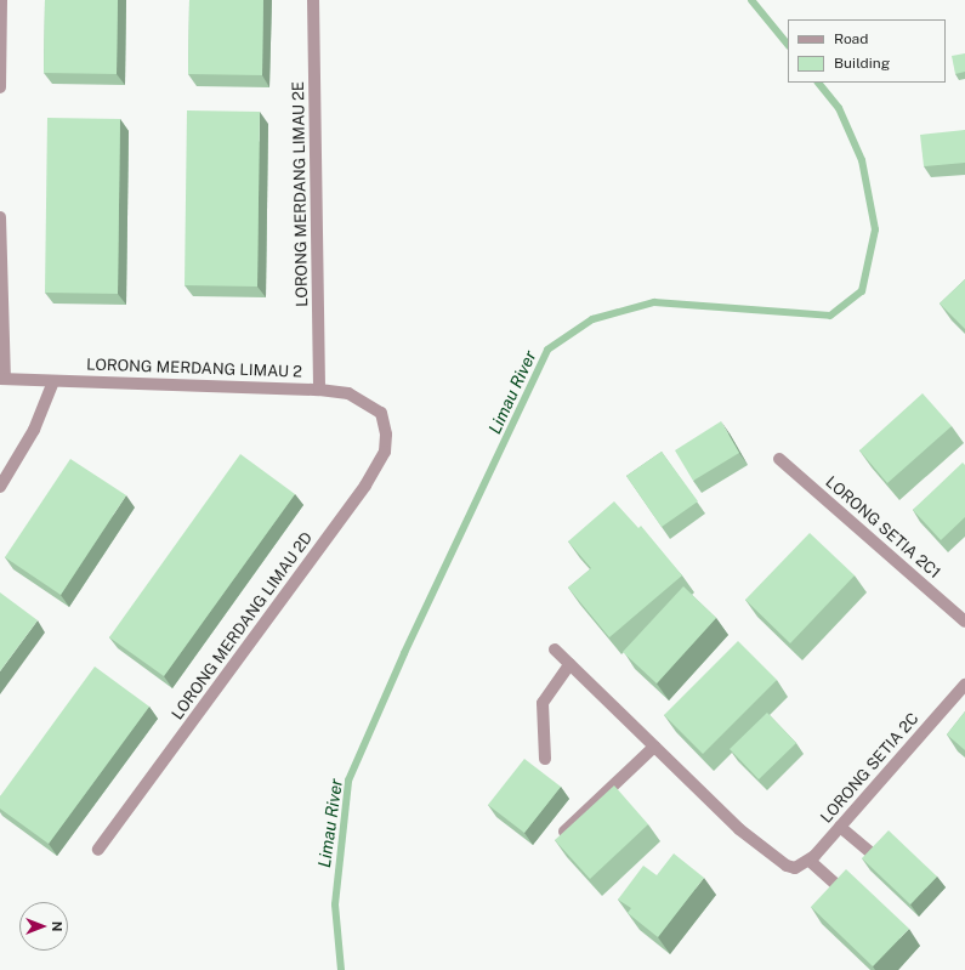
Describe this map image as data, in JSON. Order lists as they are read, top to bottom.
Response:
{
  "streets": {
    "street": [
      "LORONG MERDANG LIMAU 2E",
      "LORONG MERDANG LIMAU 2",
      "LORONG SETIA 2C1",
      "LORONG MERDANG LIMAU 2D",
      "LORONG SETIA 2C"
    ]
  },
  "crossings": [
    ["LORONG MERDANG LIMAU 2E", "LORONG MERDANG LIMAU 2"],
    ["LORONG MERDANG LIMAU 2", "LORONG MERDANG LIMAU 2D"]
  ],
  "water": ["Limau River"],
  "legend": ["Road", "Building"],
  "north": "right"
}
